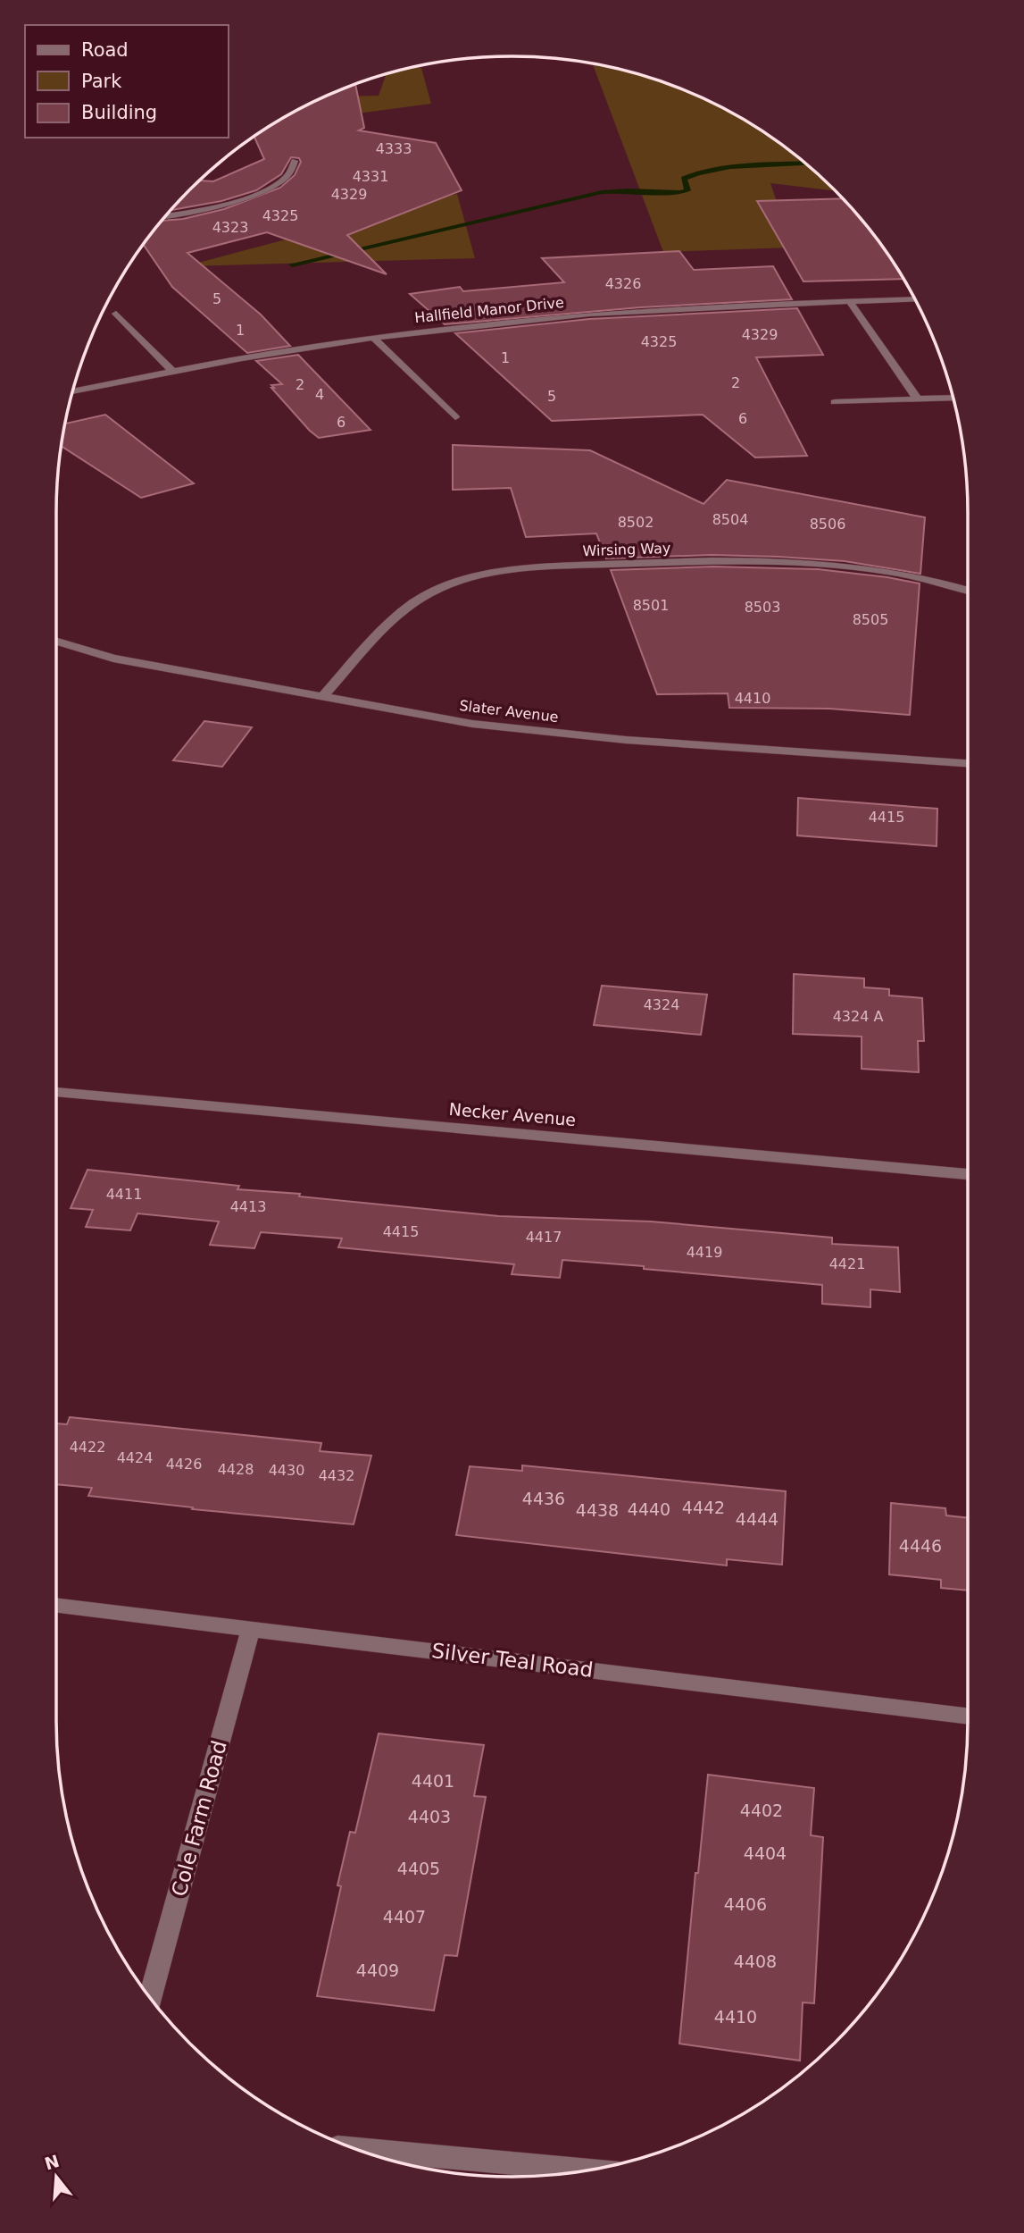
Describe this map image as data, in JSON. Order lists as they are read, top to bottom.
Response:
{
  "streets": {
    "street": [
      "Hallfield Manor Drive",
      "Wirsing Way",
      "Slater Avenue",
      "Necker Avenue",
      "Silver Teal Road",
      "Cole Farm Road"
    ]
  },
  "crossings": [
    ["Wirsing Way", "Slater Avenue"],
    ["Silver Teal Road", "Cole Farm Road"]
  ],
  "house_numbers": [
    "4333",
    "4331",
    "4329",
    "4325",
    "4323",
    "4326",
    "5",
    "1",
    "4329",
    "4325",
    "1",
    "2",
    "2",
    "4",
    "5",
    "6",
    "6",
    "8504",
    "8502",
    "8506",
    "8501",
    "8503",
    "8505",
    "4410",
    "4415",
    "4324",
    "4324 A",
    "4411",
    "4413",
    "4415",
    "4417",
    "4419",
    "4421",
    "4422",
    "4424",
    "4426",
    "4428",
    "4430",
    "4432",
    "4436",
    "4442",
    "4440",
    "4438",
    "4444",
    "4446",
    "4401",
    "4402",
    "4403",
    "4404",
    "4405",
    "4406",
    "4407",
    "4408",
    "4409",
    "4410"
  ],
  "legend": ["Road", "Park", "Building"],
  "north": "top"
}
